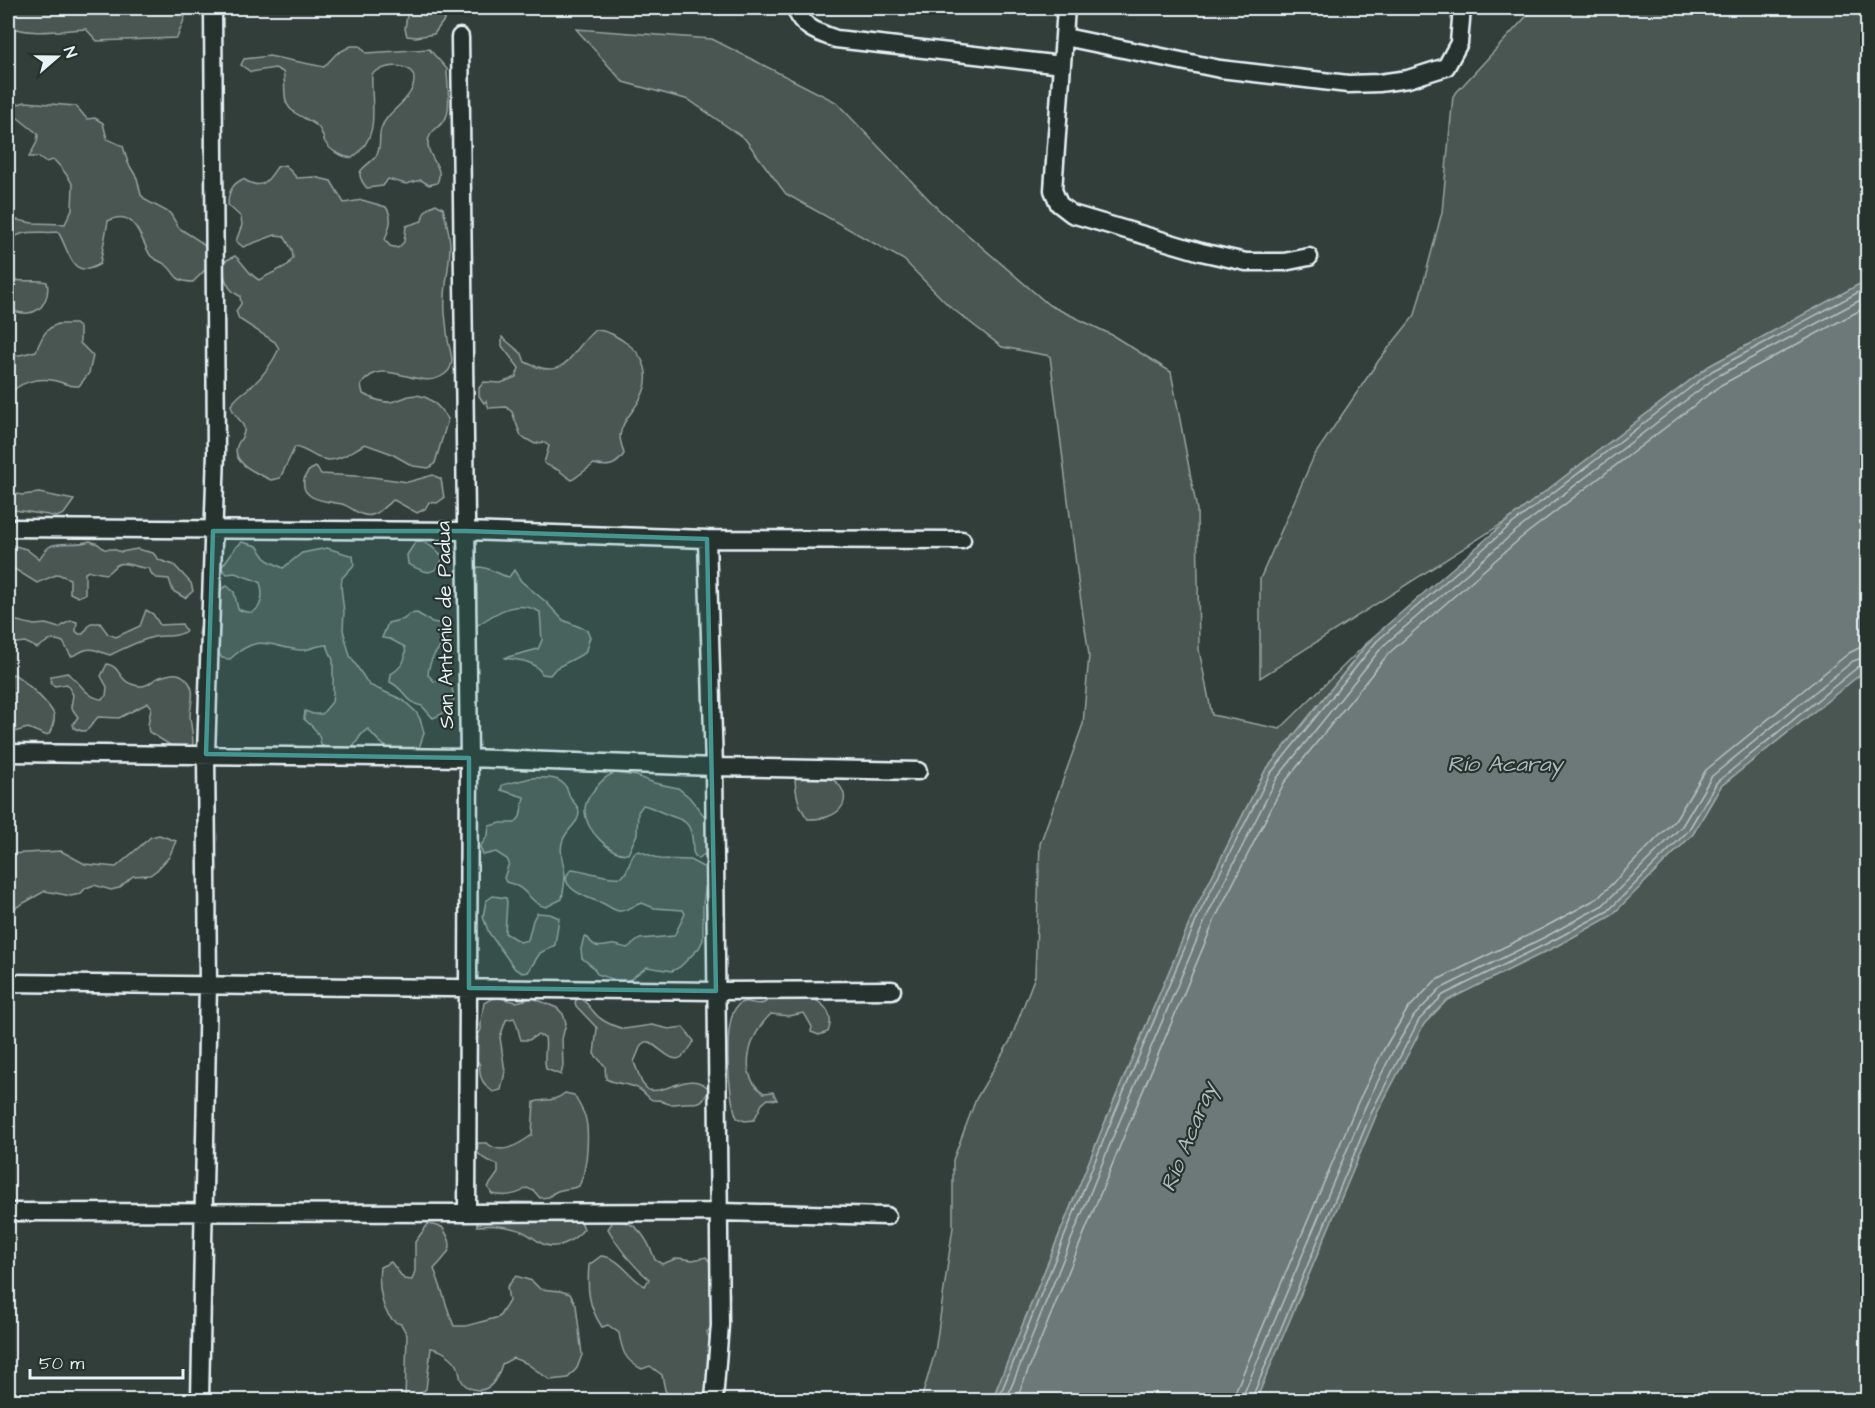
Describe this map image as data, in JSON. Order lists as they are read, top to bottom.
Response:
{
  "streets": {
    "street": ["San Antonio de Padua"]
  },
  "water": ["Río Acaray"],
  "scale_bar": "50 m",
  "north": "right"
}
